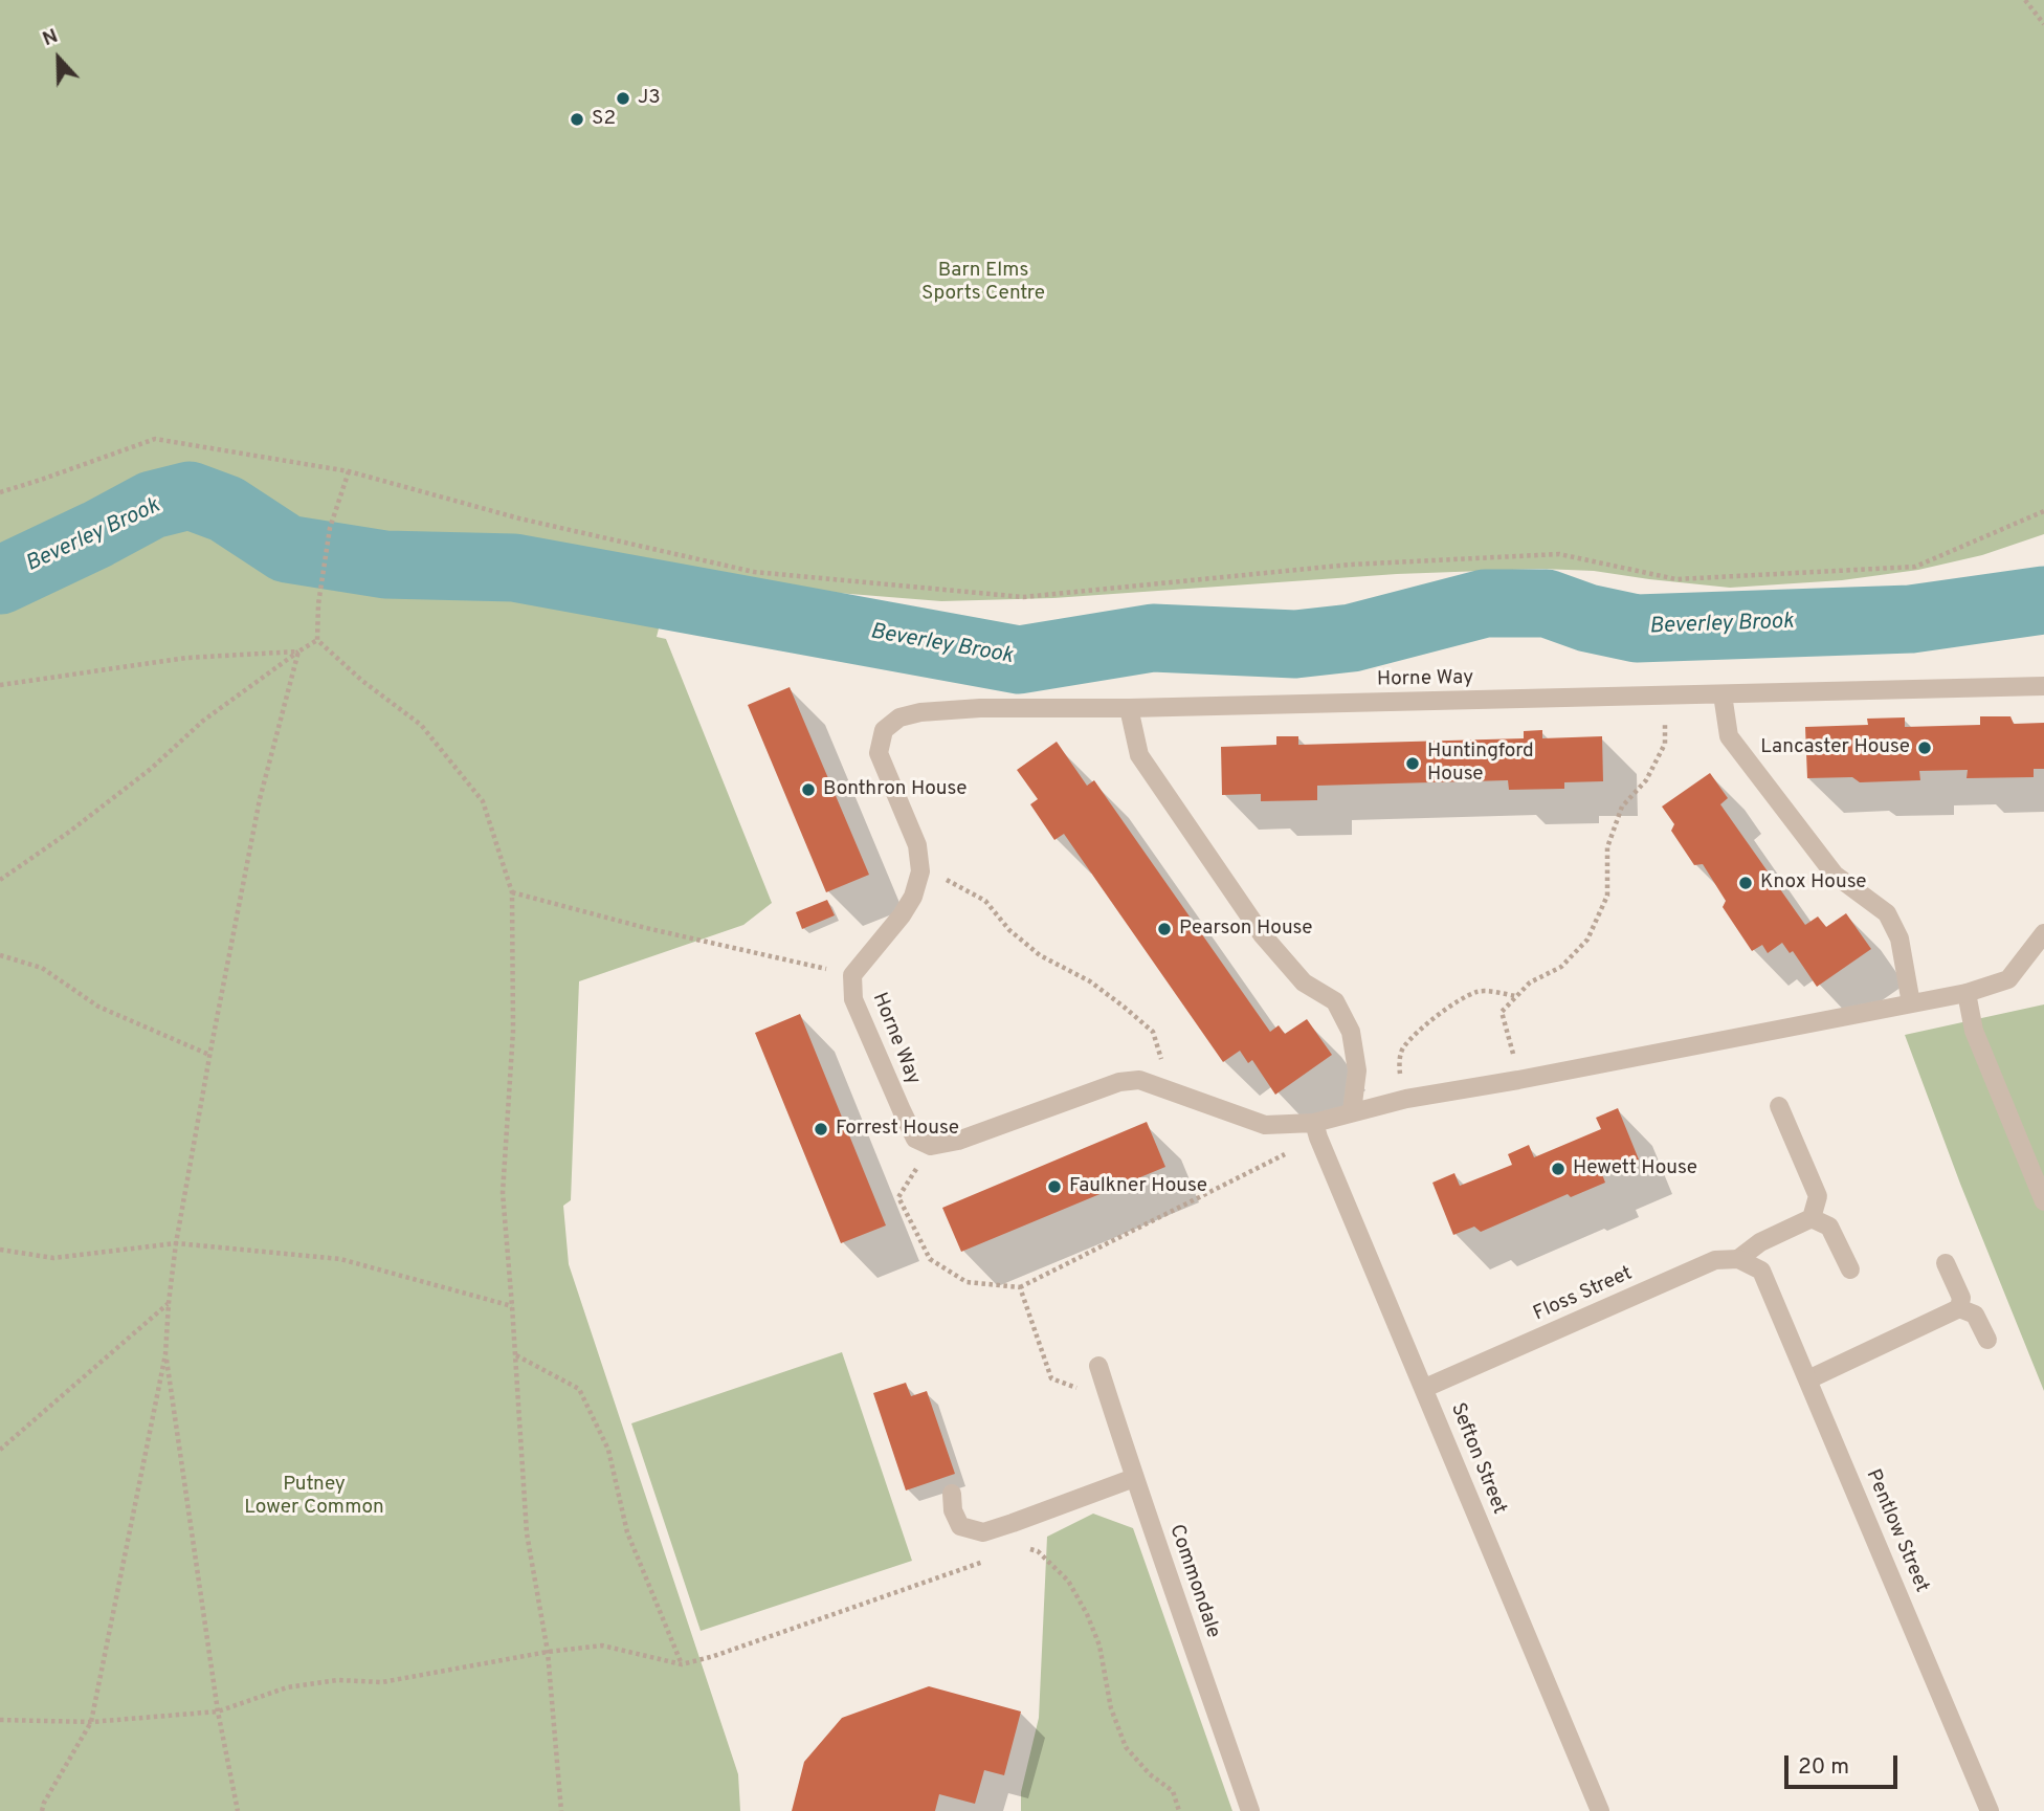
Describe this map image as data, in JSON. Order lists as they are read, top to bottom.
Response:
{
  "streets": {
    "street": [
      "Horne Way",
      "Floss Street",
      "Sefton Street",
      "Pentlow Street",
      "Commondale"
    ]
  },
  "crossings": [
    ["Floss Street", "Sefton Street"],
    ["Floss Street", "Pentlow Street"]
  ],
  "water": ["Beverley Brook"],
  "parks": ["Barn Elms Sports Centre", "Putney Lower Common"],
  "places": [
    "J3",
    "S2",
    "Lancaster House",
    "Huntingford House",
    "Bonthron House",
    "Knox House",
    "Pearson House",
    "Forrest House",
    "Hewett House",
    "Faulkner House"
  ],
  "scale_bar": "20 m",
  "north": "top"
}
